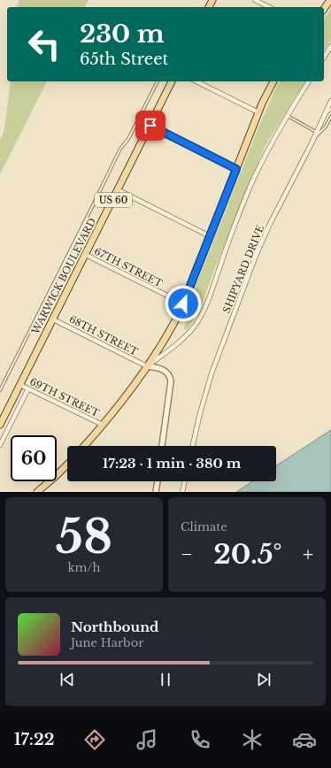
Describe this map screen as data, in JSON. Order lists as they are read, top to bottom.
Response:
{
  "streets": {
    "main road": ["US 60", "WARWICK BOULEVARD"],
    "street": [
      "67TH STREET",
      "SHIPYARD DRIVE",
      "68TH STREET",
      "69TH STREET"
    ]
  },
  "crossings": [
    ["67TH STREET", "WARWICK BOULEVARD"],
    ["WARWICK BOULEVARD", "68TH STREET"],
    ["WARWICK BOULEVARD", "69TH STREET"]
  ],
  "page": {
    "turn": ["230 m", "65th Street"],
    "limit": "60",
    "trip": "17:23 · 1 min · 380 m",
    "tile": [
      ["58", "km/h"],
      "Climate"
    ],
    "heat": ["−", "20.5°", "+"],
    "song": ["Northbound", "June Harbor"],
    "tabs": "17:22"
  }
}
